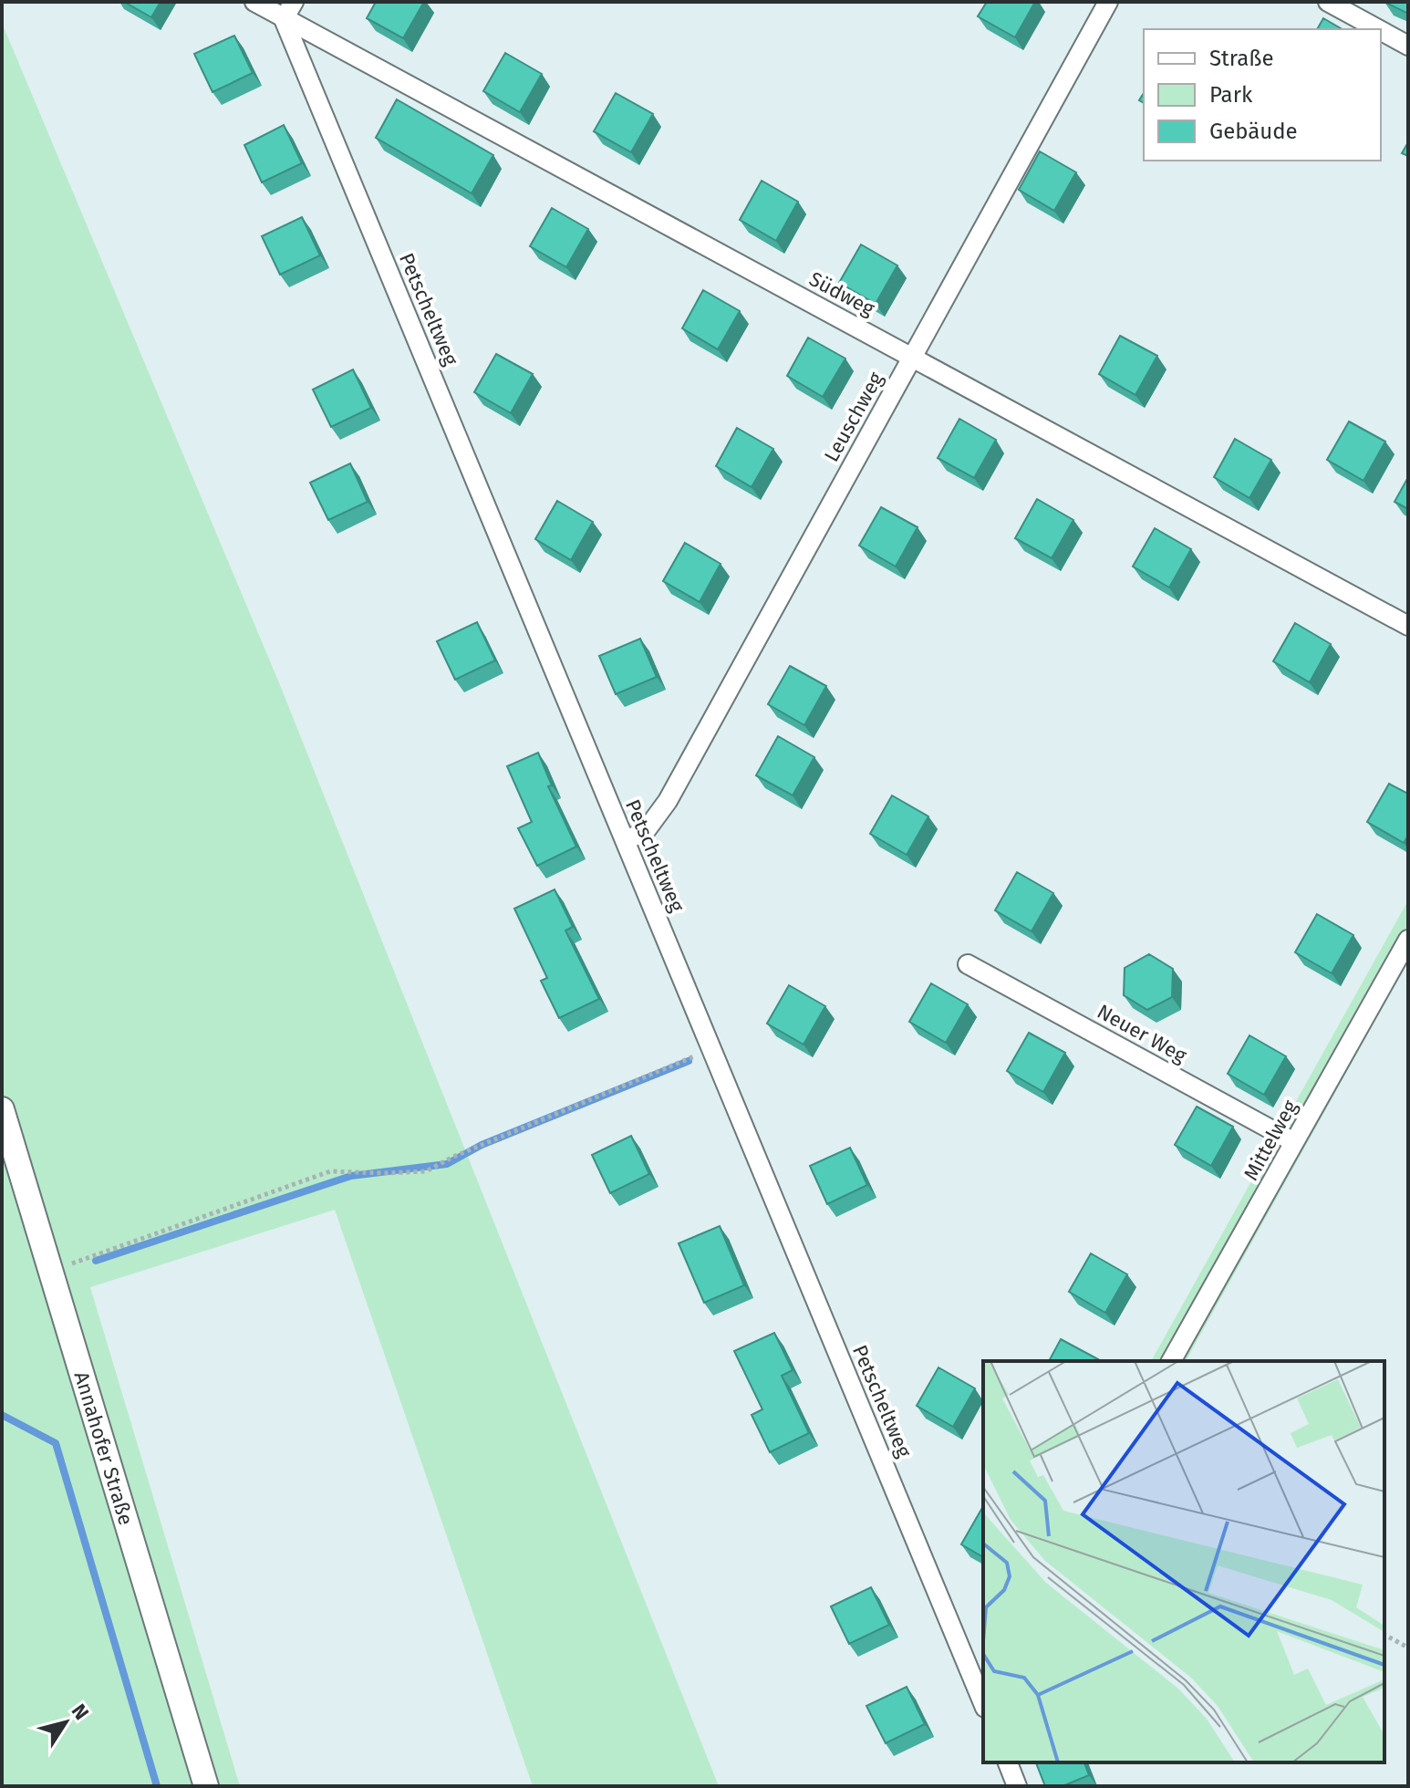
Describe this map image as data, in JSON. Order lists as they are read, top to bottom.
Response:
{
  "streets": {
    "street": [
      "Südweg",
      "Petscheltweg",
      "Leuschweg",
      "Neuer Weg",
      "Mittelweg",
      "Annahofer Straße"
    ]
  },
  "crossings": [
    ["Südweg", "Petscheltweg"],
    ["Südweg", "Leuschweg"],
    ["Petscheltweg", "Leuschweg"],
    ["Neuer Weg", "Mittelweg"]
  ],
  "legend": ["Straße", "Park", "Gebäude"],
  "north": "top right"
}
